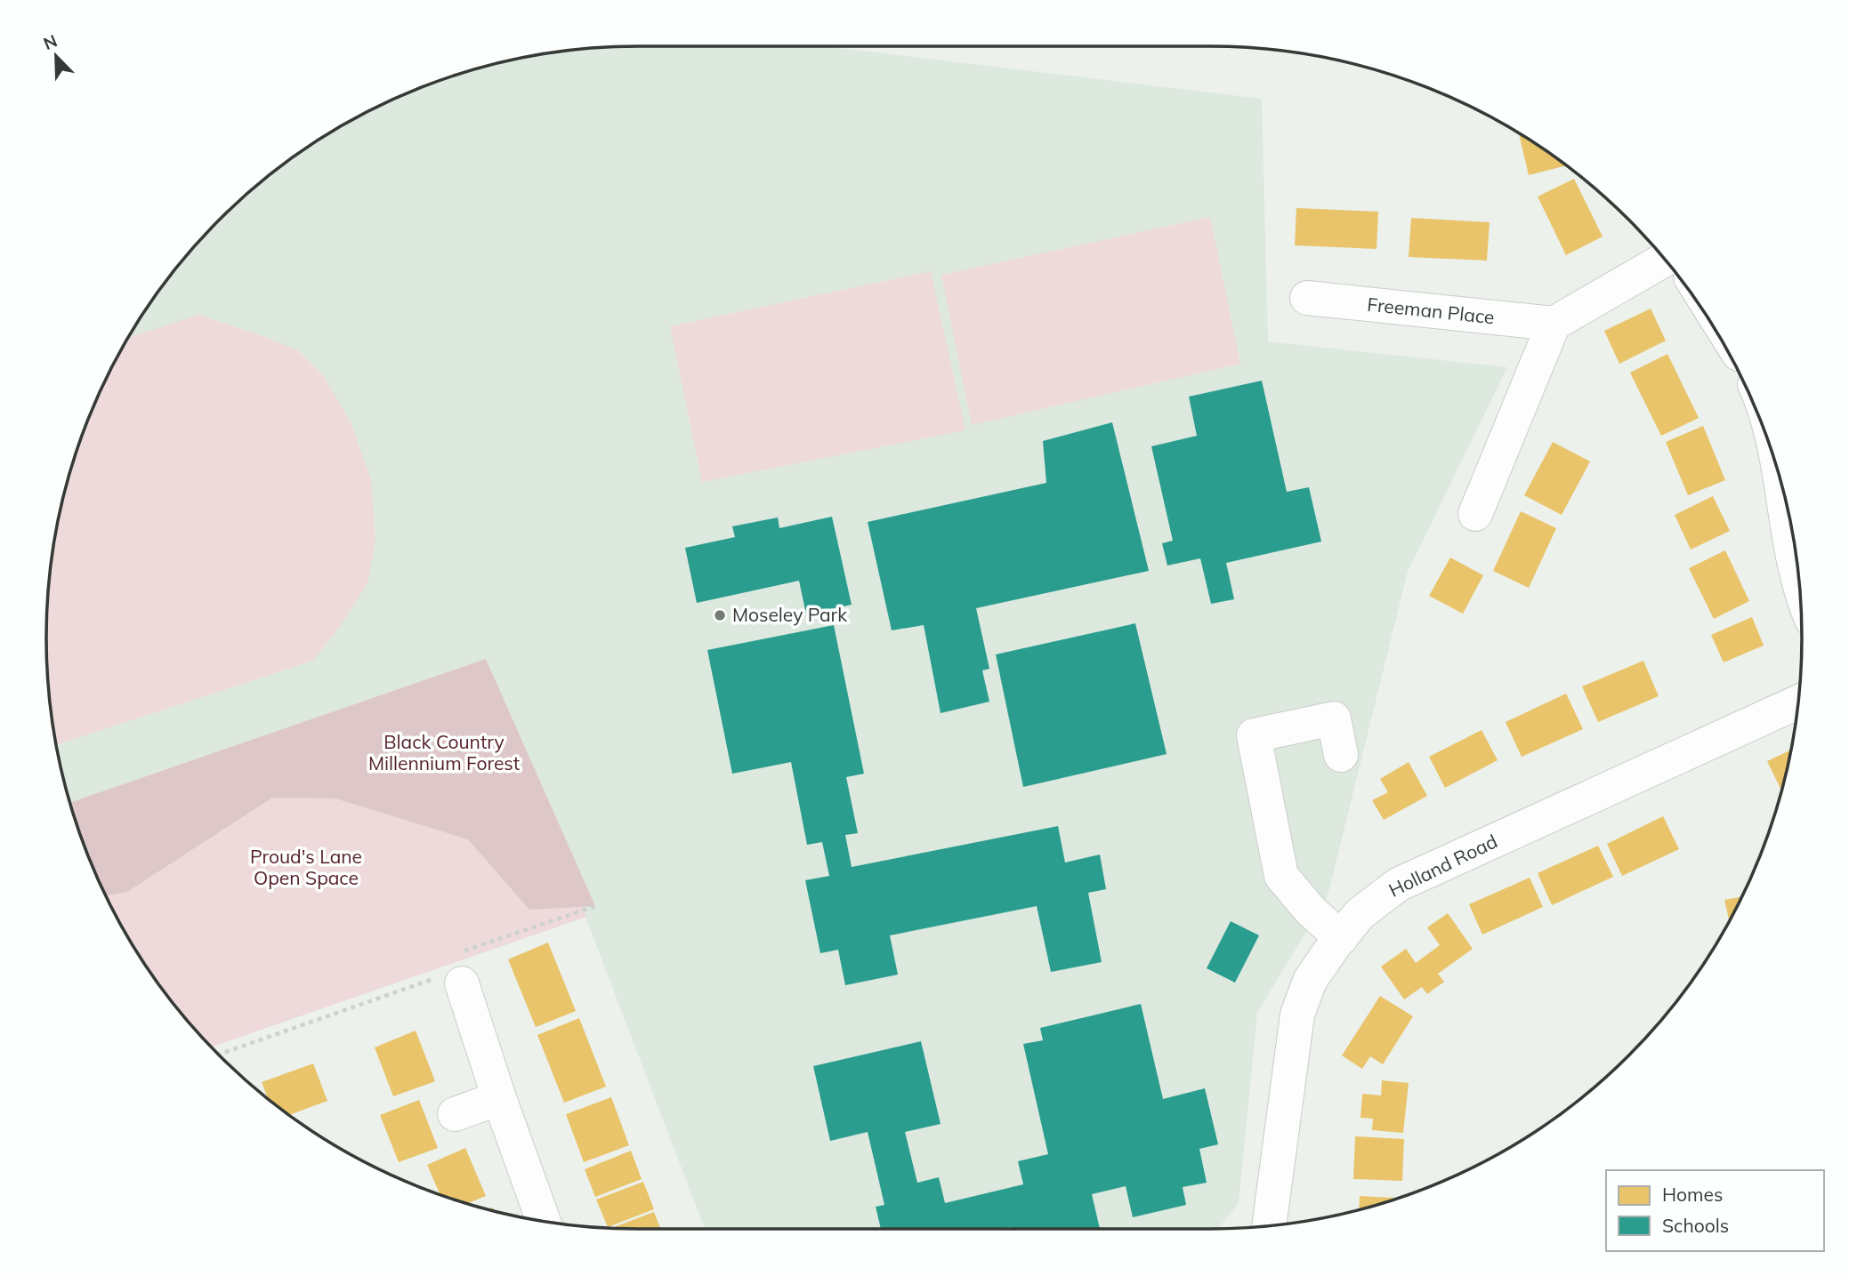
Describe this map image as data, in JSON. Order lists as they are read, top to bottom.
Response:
{
  "streets": {
    "street": ["Freeman Place", "Holland Road"]
  },
  "parks": ["Black Country Millennium Forest", "Proud's Lane Open Space"],
  "places": ["Moseley Park"],
  "legend": ["Homes", "Schools"],
  "north": "top left"
}
